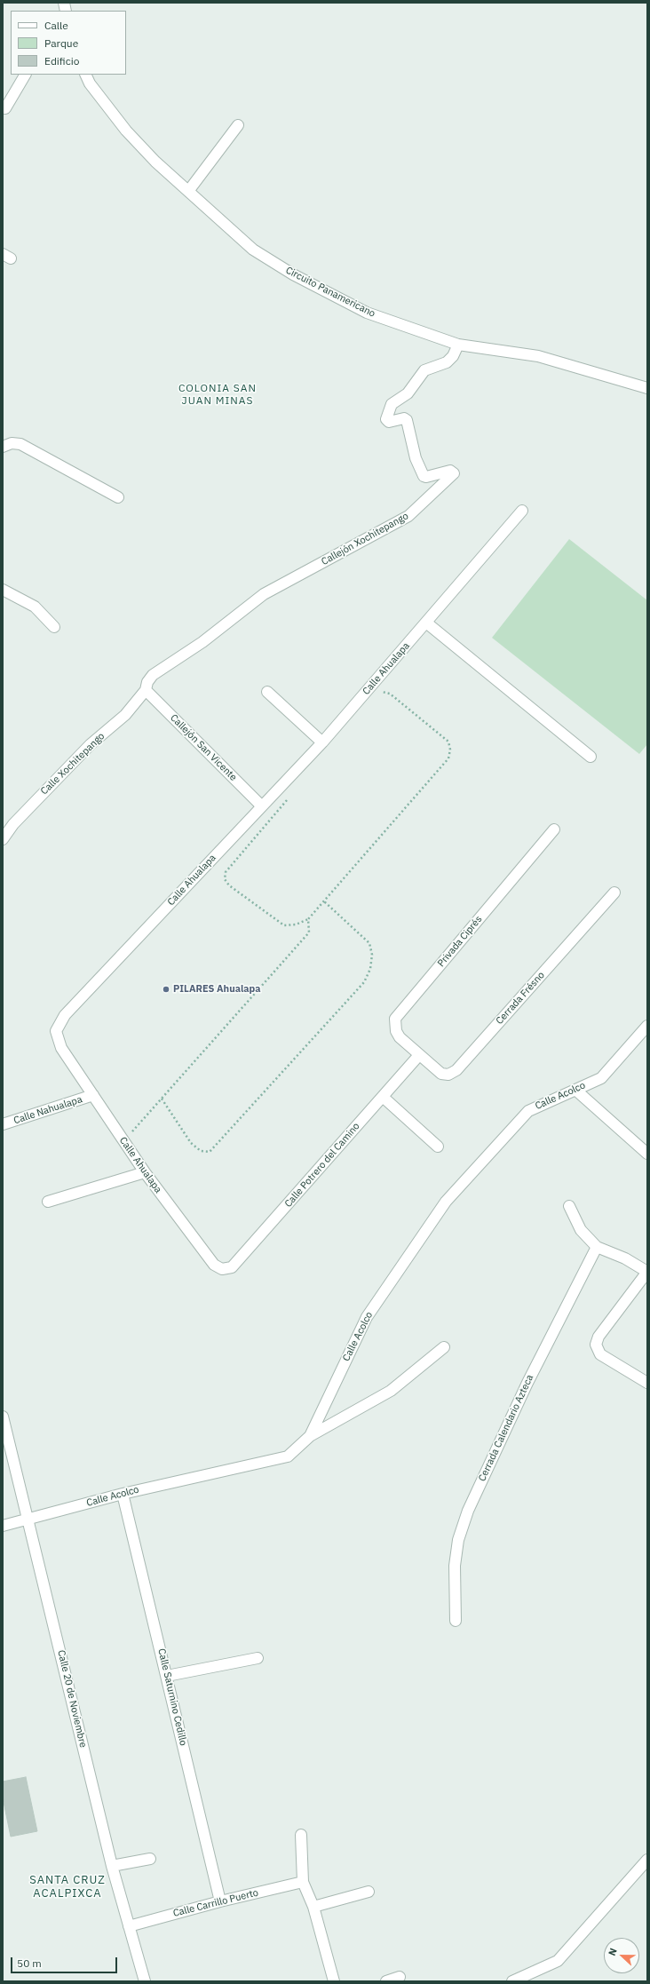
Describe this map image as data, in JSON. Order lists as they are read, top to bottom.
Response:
{
  "streets": {
    "street": [
      "Circuito Panamericano",
      "Callejón Xochitepango",
      "Calle Ahualapa",
      "Callejón San Vicente",
      "Calle Xochitepango",
      "Privada Ciprés",
      "Cerrada Frésno",
      "Calle Acolco",
      "Calle Nahualapa",
      "Calle Potrero del Camino",
      "Cerrada Calendario Azteca",
      "Calle Saturnino Cedillo",
      "Calle 20 de Noviembre",
      "Calle Carrillo Puerto"
    ]
  },
  "crossings": [
    ["Circuito Panamericano", "Callejón Xochitepango"],
    ["Callejón Xochitepango", "Callejón San Vicente"],
    ["Callejón Xochitepango", "Calle Xochitepango"],
    ["Calle Ahualapa", "Callejón San Vicente"],
    ["Calle Ahualapa", "Calle Nahualapa"],
    ["Calle Ahualapa", "Calle Potrero del Camino"],
    ["Callejón San Vicente", "Calle Xochitepango"],
    ["Privada Ciprés", "Cerrada Frésno"],
    ["Privada Ciprés", "Calle Potrero del Camino"],
    ["Cerrada Frésno", "Calle Potrero del Camino"],
    ["Calle Acolco", "Calle Saturnino Cedillo"],
    ["Calle Acolco", "Calle 20 de Noviembre"],
    ["Calle Saturnino Cedillo", "Calle Carrillo Puerto"],
    ["Calle 20 de Noviembre", "Calle Carrillo Puerto"]
  ],
  "districts": ["COLONIA SAN JUAN MINAS", "SANTA CRUZ ACALPIXCA"],
  "places": ["PILARES Ahualapa"],
  "legend": ["Calle", "Parque", "Edificio"],
  "scale_bar": "50 m",
  "north": "left"
}
